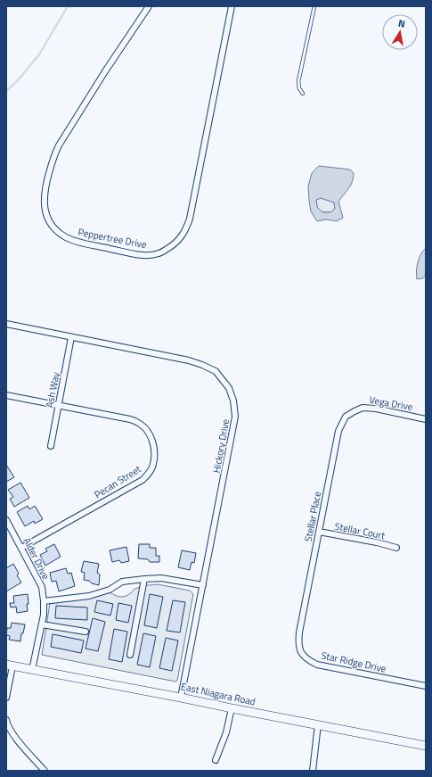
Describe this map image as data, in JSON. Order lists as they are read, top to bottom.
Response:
{
  "streets": {
    "street": [
      "Peppertree Drive",
      "Ash Way",
      "Vega Drive",
      "Hickory Drive",
      "Pecan Street",
      "Stellar Place",
      "Stellar Court",
      "Alder Drive",
      "Star Ridge Drive",
      "East Niagara Road"
    ]
  },
  "crossings": [
    ["Ash Way", "Hickory Drive"],
    ["Ash Way", "Pecan Street"],
    ["Vega Drive", "Stellar Place"],
    ["Hickory Drive", "East Niagara Road"],
    ["Pecan Street", "Alder Drive"],
    ["Stellar Place", "Stellar Court"],
    ["Stellar Place", "Star Ridge Drive"],
    ["Alder Drive", "East Niagara Road"]
  ],
  "north": "top"
}
